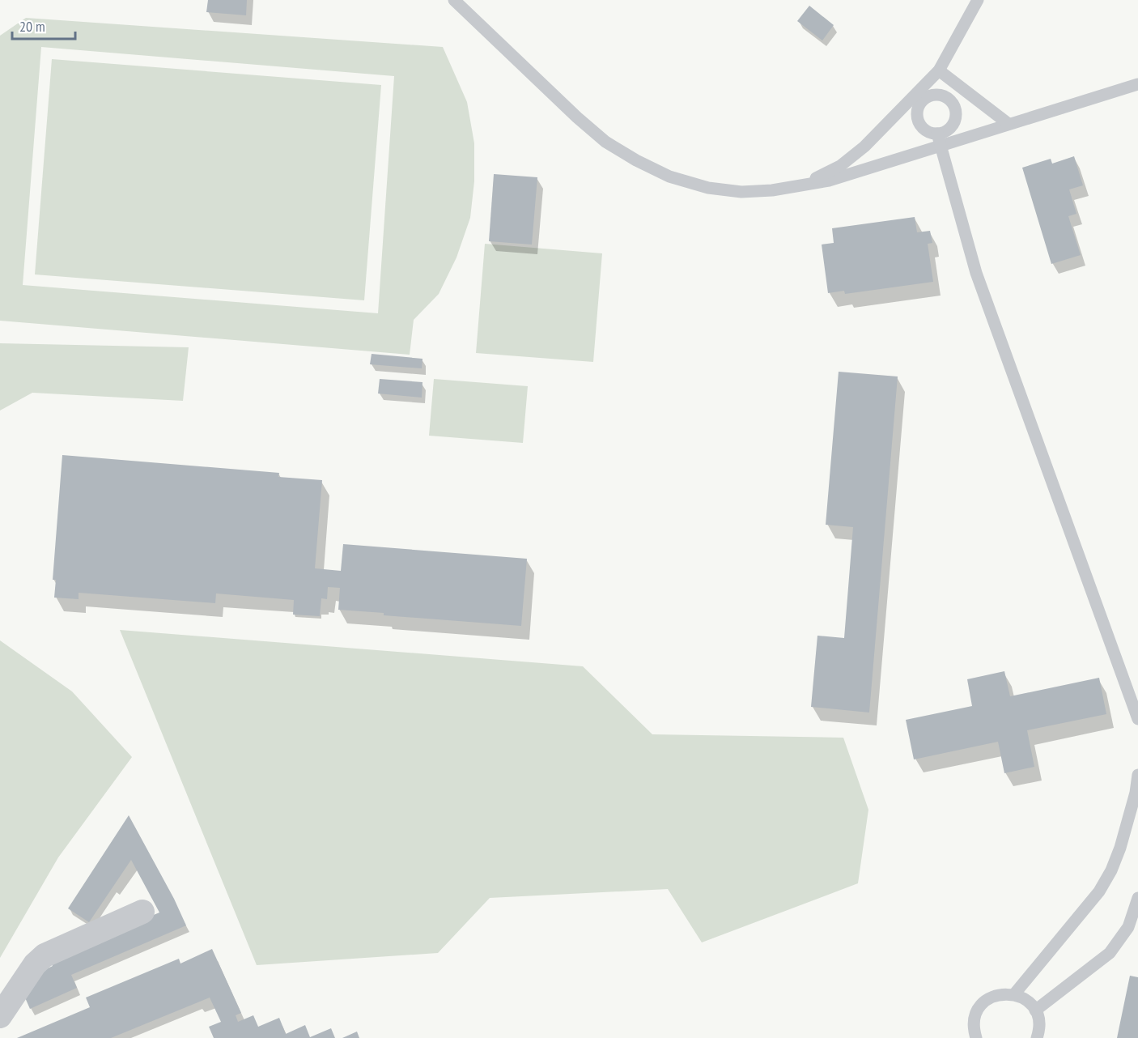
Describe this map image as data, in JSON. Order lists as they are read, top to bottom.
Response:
{
  "scale_bar": "20 m"
}
